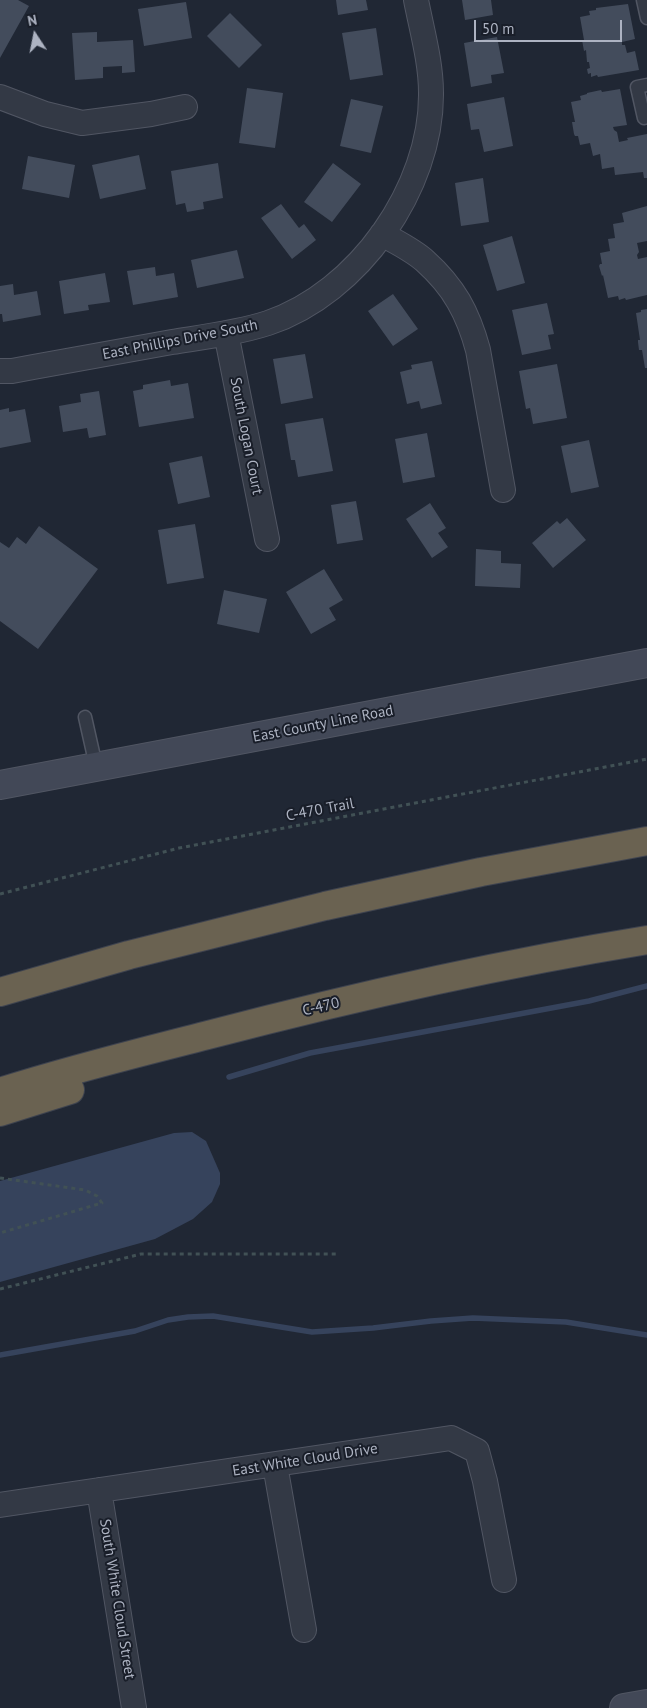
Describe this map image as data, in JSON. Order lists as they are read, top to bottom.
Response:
{
  "streets": {
    "highway": ["C-470"],
    "main road": ["East County Line Road"],
    "street": [
      "East Phillips Drive South",
      "South Logan Court",
      "East White Cloud Drive",
      "South White Cloud Street"
    ],
    "path": ["C-470 Trail"]
  },
  "crossings": [
    ["East Phillips Drive South", "South Logan Court"],
    ["East White Cloud Drive", "South White Cloud Street"]
  ],
  "scale_bar": "50 m",
  "north": "top"
}
